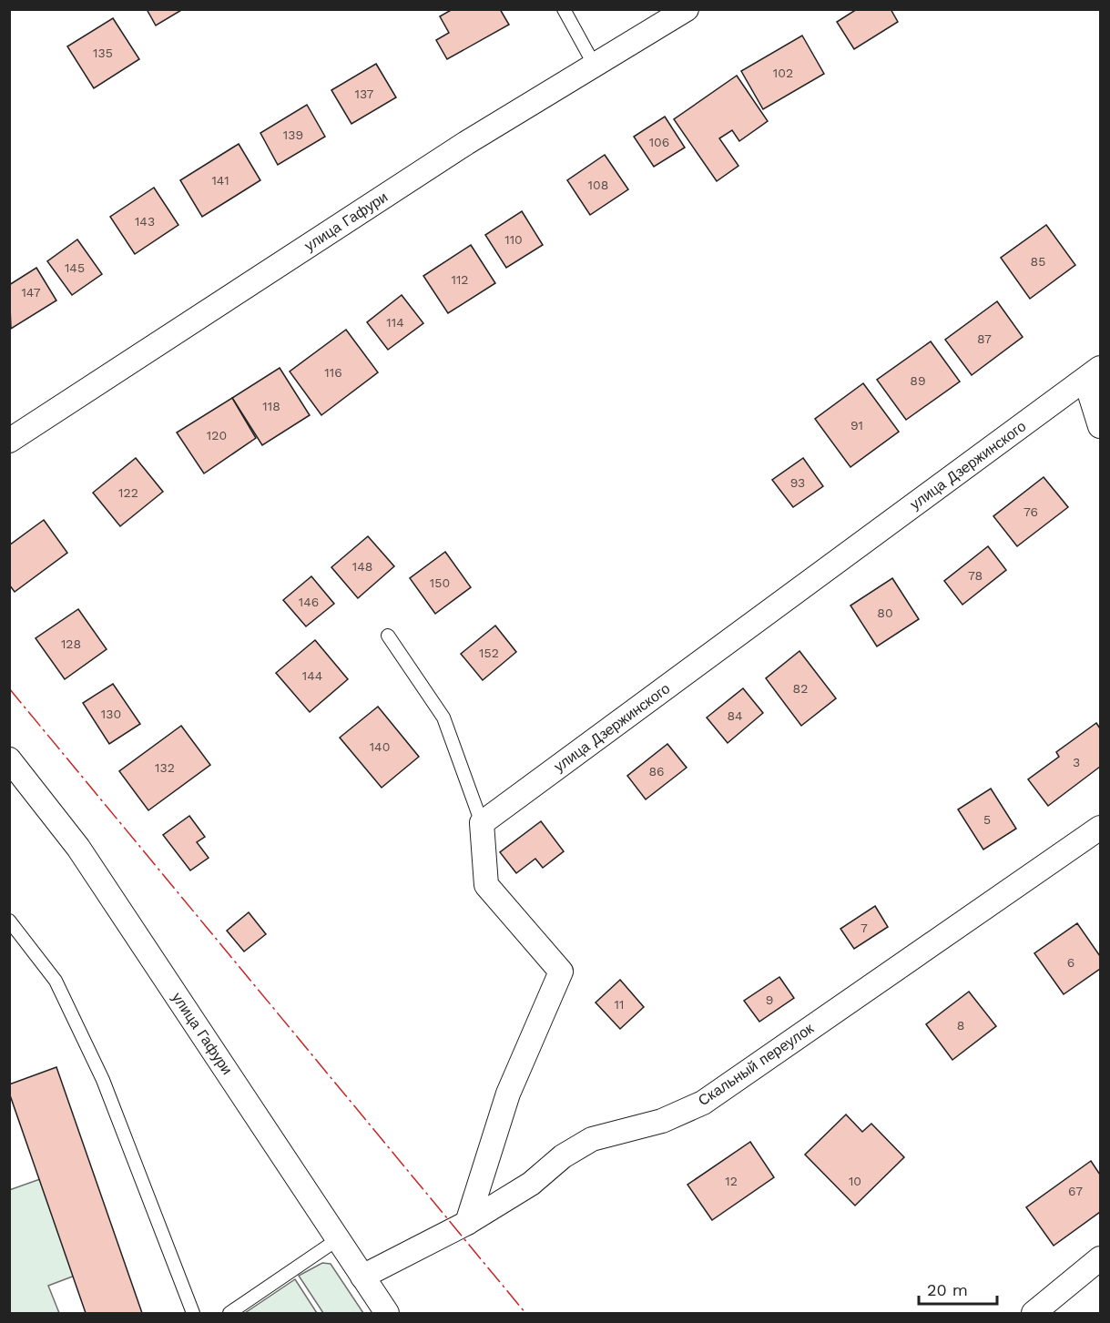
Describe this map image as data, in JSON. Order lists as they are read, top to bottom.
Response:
{
  "streets": {
    "street": ["улица Гафури", "улица Дзержинского", "Скальный переулок"]
  },
  "crossings": [
    ["улица Гафури", "Скальный переулок"]
  ],
  "house_numbers": [
    "135",
    "102",
    "137",
    "139",
    "106",
    "141",
    "108",
    "143",
    "110",
    "85",
    "145",
    "112",
    "147",
    "114",
    "87",
    "116",
    "89",
    "118",
    "91",
    "120",
    "93",
    "122",
    "76",
    "148",
    "78",
    "150",
    "146",
    "80",
    "128",
    "152",
    "144",
    "82",
    "130",
    "84",
    "140",
    "3",
    "132",
    "86",
    "5",
    "7",
    "6",
    "9",
    "11",
    "8",
    "12",
    "10",
    "67"
  ],
  "scale_bar": "20 m"
}
